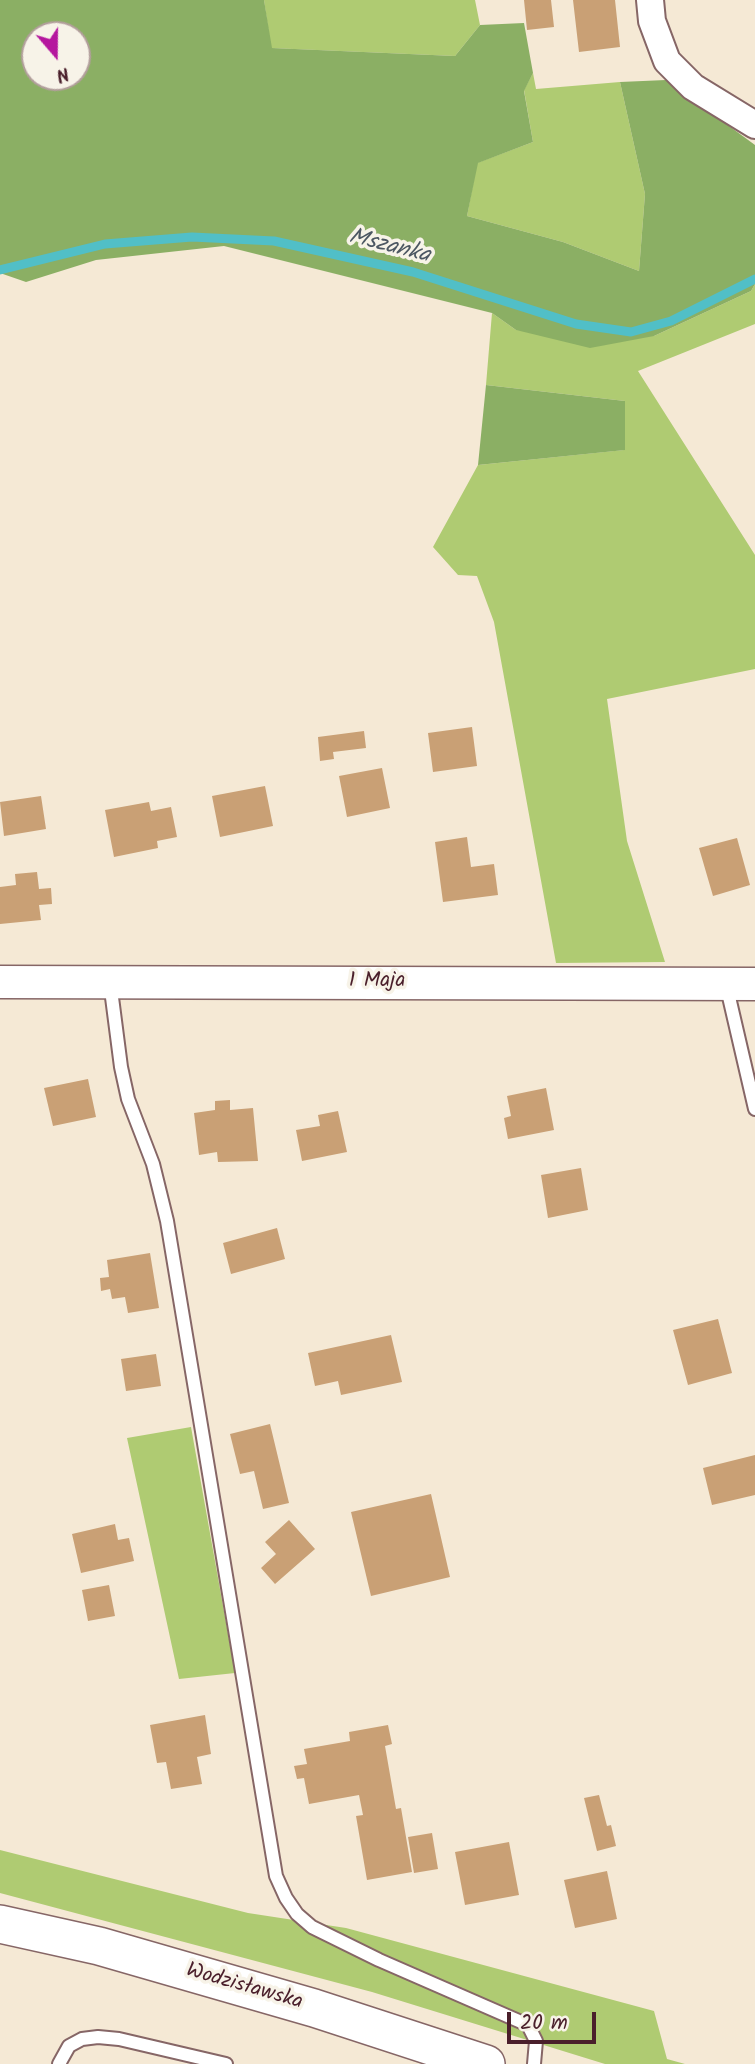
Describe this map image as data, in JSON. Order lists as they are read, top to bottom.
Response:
{
  "streets": {
    "main road": ["Wodzisławska"],
    "street": ["1 Maja"]
  },
  "water": ["Mszanka"],
  "scale_bar": "20 m",
  "north": "bottom"
}
